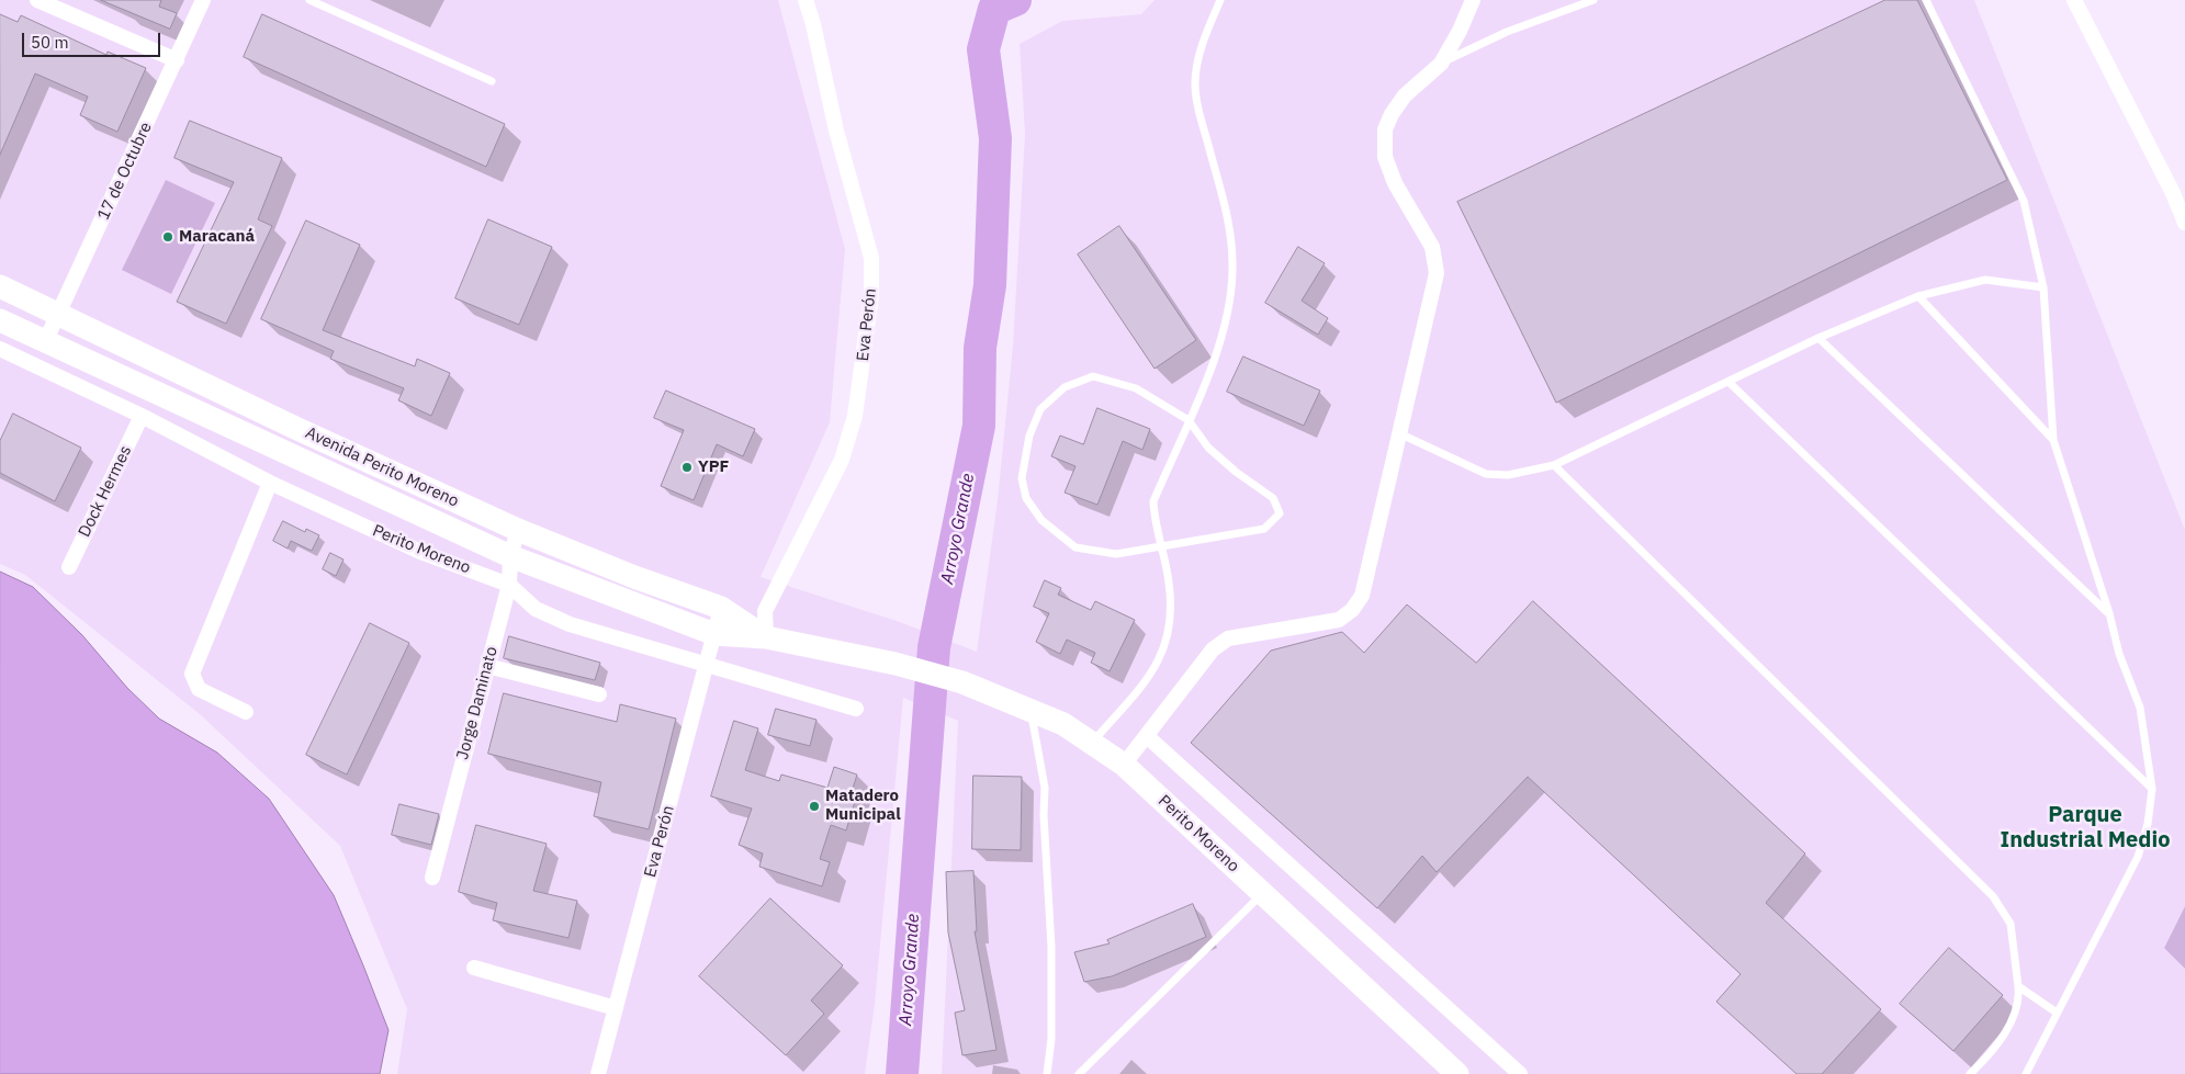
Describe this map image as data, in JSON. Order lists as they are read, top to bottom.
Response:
{
  "streets": {
    "main road": ["Avenida Perito Moreno", "Perito Moreno"],
    "street": [
      "17 de Octubre",
      "Eva Perón",
      "Dock Hermes",
      "Jorge Daminato"
    ]
  },
  "crossings": [
    ["17 de Octubre", "Avenida Perito Moreno"],
    ["Eva Perón", "Avenida Perito Moreno"],
    ["Eva Perón", "Perito Moreno"],
    ["Avenida Perito Moreno", "Perito Moreno"],
    ["Avenida Perito Moreno", "Jorge Daminato"],
    ["Dock Hermes", "Perito Moreno"],
    ["Perito Moreno", "Jorge Daminato"]
  ],
  "districts": ["Parque Industrial Medio"],
  "water": ["Arroyo Grande"],
  "places": ["Maracaná", "YPF", "Matadero Municipal"],
  "scale_bar": "50 m"
}
